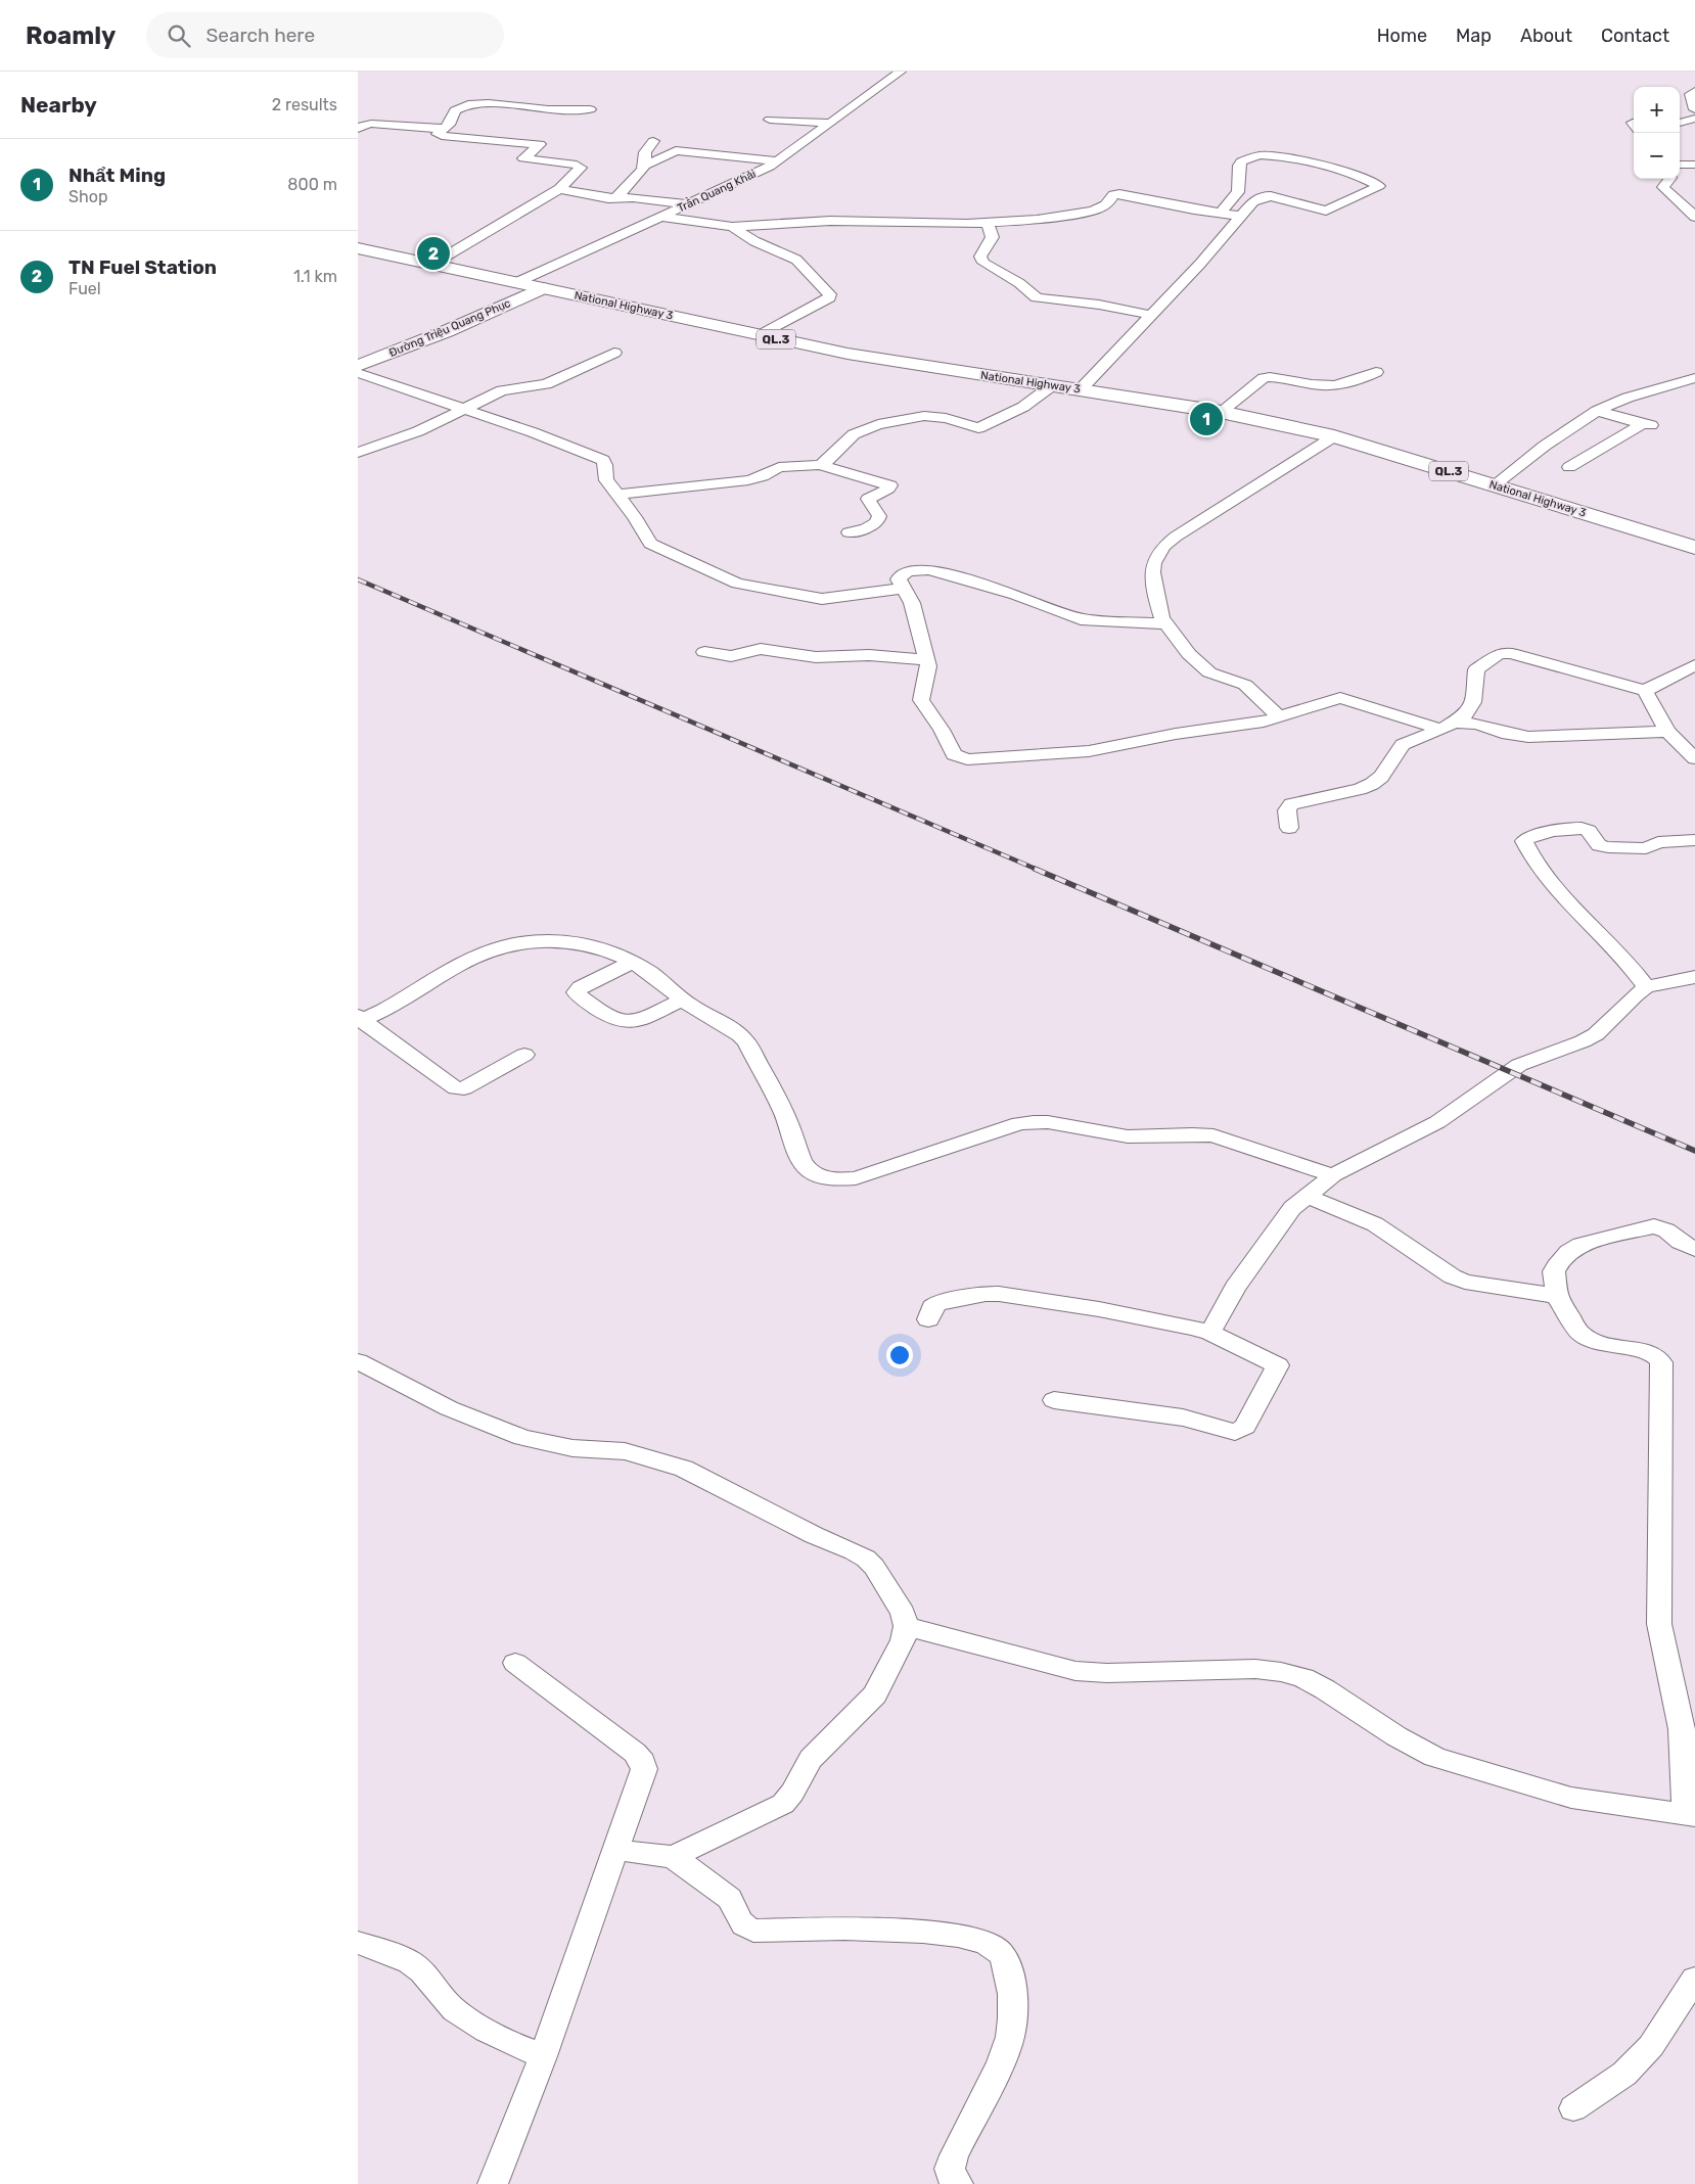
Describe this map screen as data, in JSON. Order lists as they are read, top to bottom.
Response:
{
  "streets": {
    "main road": ["National Highway 3", "Đường Triệu Quang Phục", "QL.3"],
    "street": ["Trần Quang Khải"]
  },
  "crossings": [
    ["Trần Quang Khải", "National Highway 3"],
    ["National Highway 3", "Đường Triệu Quang Phục"]
  ],
  "page": {
    "header": "Roamly",
    "search": "Search here",
    "nav": [
      "Home",
      "Map",
      "About",
      "Contact"
    ],
    "heading": ["Nearby", "2 results"],
    "map_buttons": ["+", "−"],
    "list": [
      {
        "mark": "1",
        "name": "Nhẩt Ming",
        "note": "Shop",
        "value": "800 m"
      },
      {
        "mark": "2",
        "name": "TN Fuel Station",
        "note": "Fuel",
        "value": "1.1 km"
      }
    ],
    "pins": ["2", "1"]
  }
}
